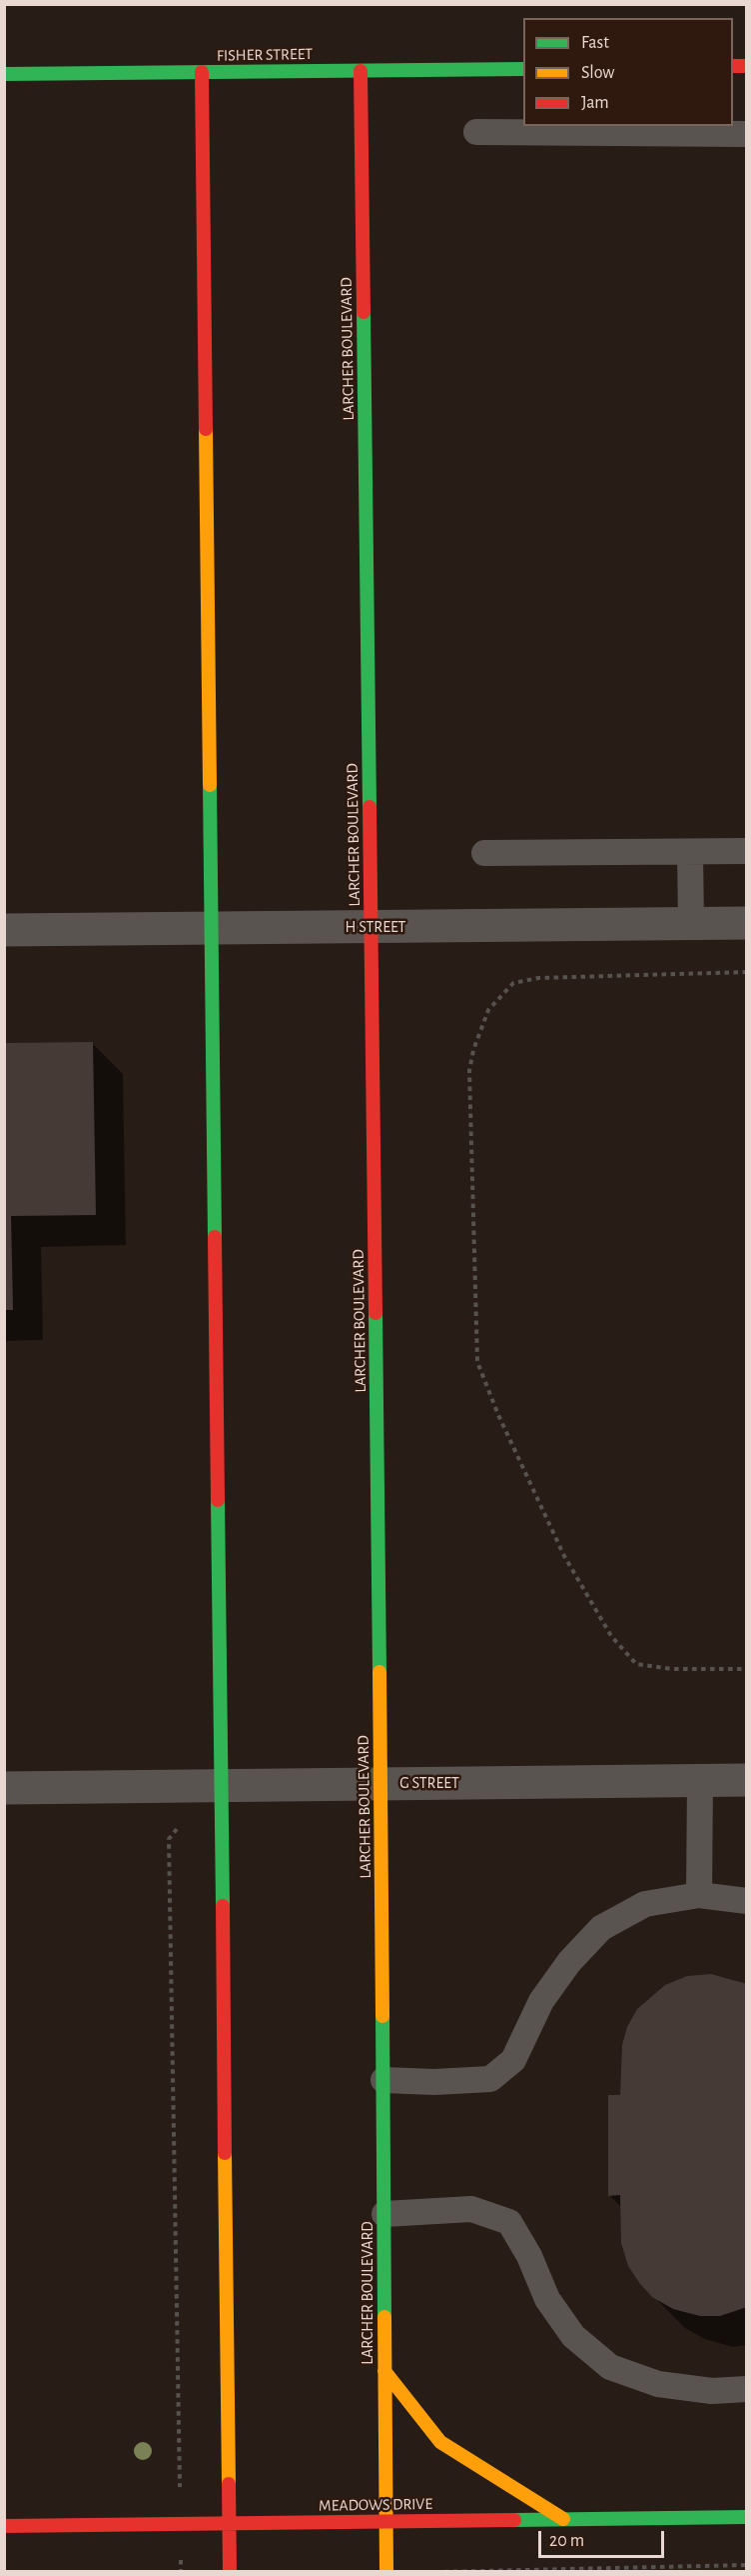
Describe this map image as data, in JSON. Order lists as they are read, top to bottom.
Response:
{
  "streets": {
    "main road": ["FISHER STREET", "LARCHER BOULEVARD", "MEADOWS DRIVE"],
    "street": ["H STREET", "G STREET"]
  },
  "crossings": [
    ["FISHER STREET", "LARCHER BOULEVARD"],
    ["LARCHER BOULEVARD", "H STREET"],
    ["LARCHER BOULEVARD", "G STREET"],
    ["LARCHER BOULEVARD", "MEADOWS DRIVE"]
  ],
  "legend": ["Fast", "Slow", "Jam"],
  "scale_bar": "20 m"
}
